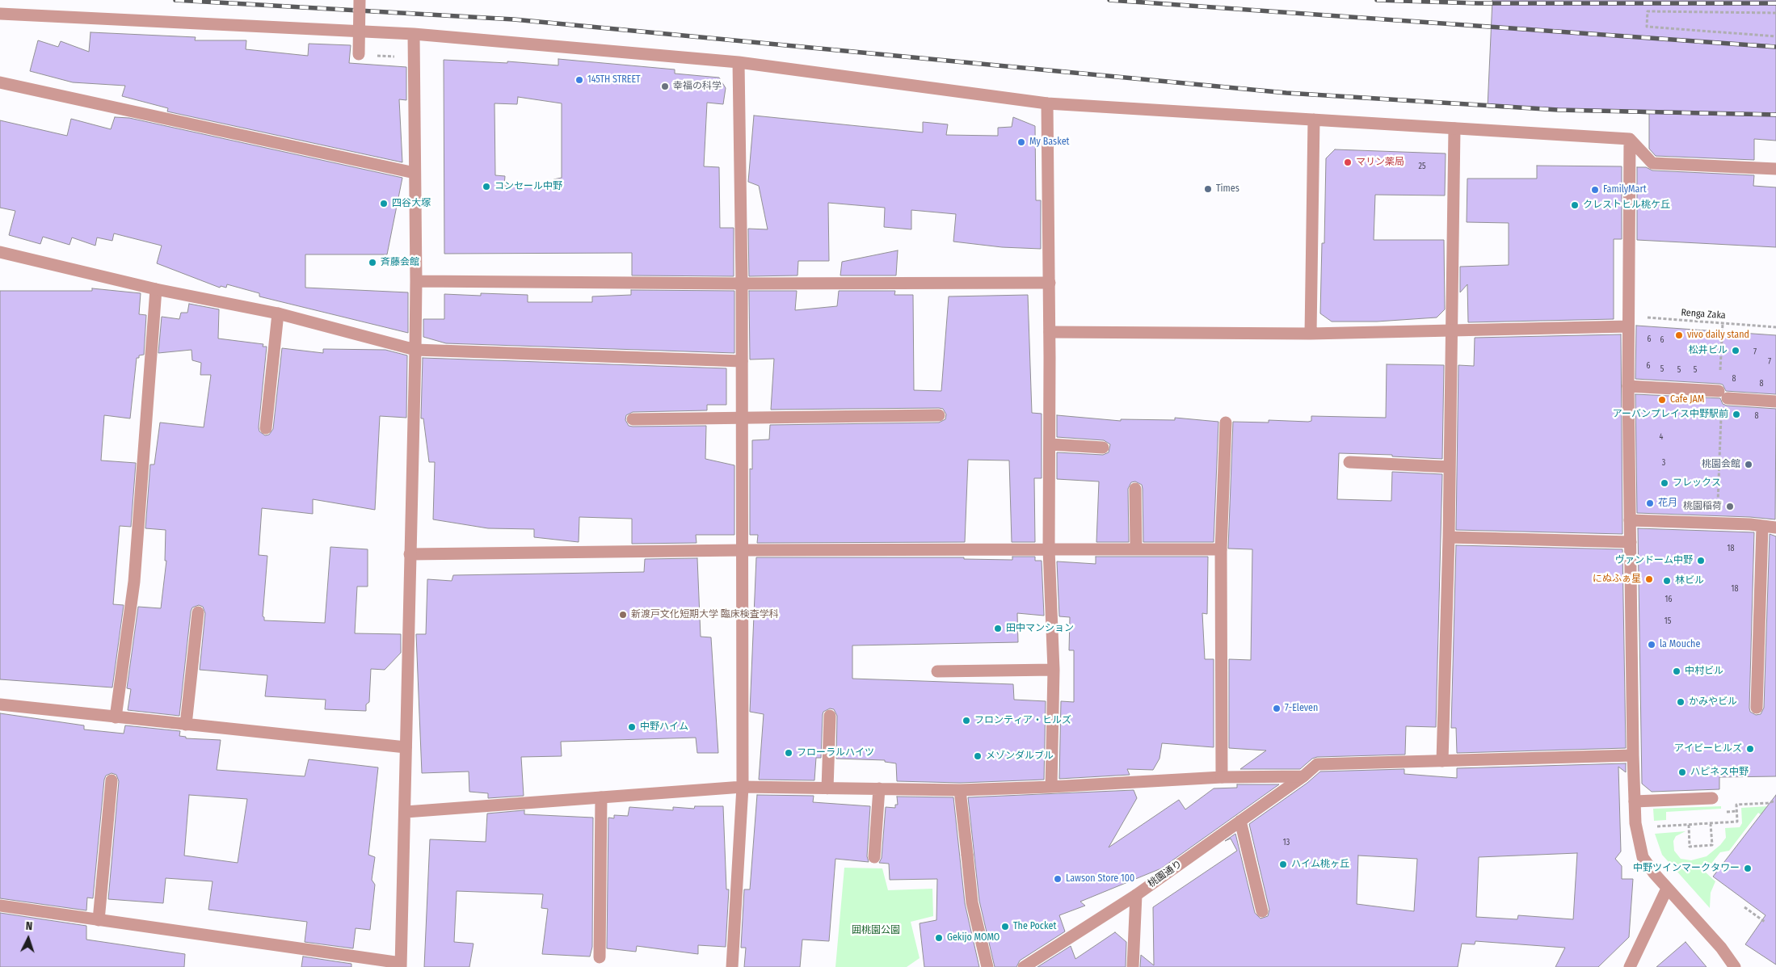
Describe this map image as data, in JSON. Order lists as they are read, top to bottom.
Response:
{
  "streets": {
    "street": ["桃園通り"],
    "path": ["Renga Zaka"]
  },
  "parks": ["囲桃園公園"],
  "places": [
    "145TH STREET",
    "幸福の科学",
    "My Basket",
    "マリン薬局",
    "コンセール中野",
    "Times",
    "FamilyMart",
    "四谷大塚",
    "クレストヒル桃ケ丘",
    "斉藤会館",
    "vivo daily stand",
    "松井ビル",
    "Cafe JAM",
    "アーバンプレイス中野駅前",
    "桃園会館",
    "フレックス",
    "花月",
    "桃園稲荷",
    "ヴァンドーム中野",
    "にぬふぁ星",
    "林ビル",
    "新渡戸文化短期大学 臨床検査学科",
    "田中マンション",
    "la Mouche",
    "中村ビル",
    "かみやビル",
    "7-Eleven",
    "フロンティア・ヒルズ",
    "中野ハイム",
    "アイビーヒルズ",
    "フローラルハイツ",
    "メゾンダルブル",
    "ハピネス中野",
    "ハイム桃ヶ丘",
    "中野ツインマークタワー",
    "Lawson Store 100",
    "The Pocket",
    "Gekijo MOMO"
  ],
  "house_numbers": [
    "25",
    "6",
    "6",
    "7",
    "7",
    "6",
    "5",
    "5",
    "5",
    "8",
    "8",
    "8",
    "4",
    "3",
    "18",
    "18",
    "16",
    "15",
    "13"
  ],
  "north": "top"
}
